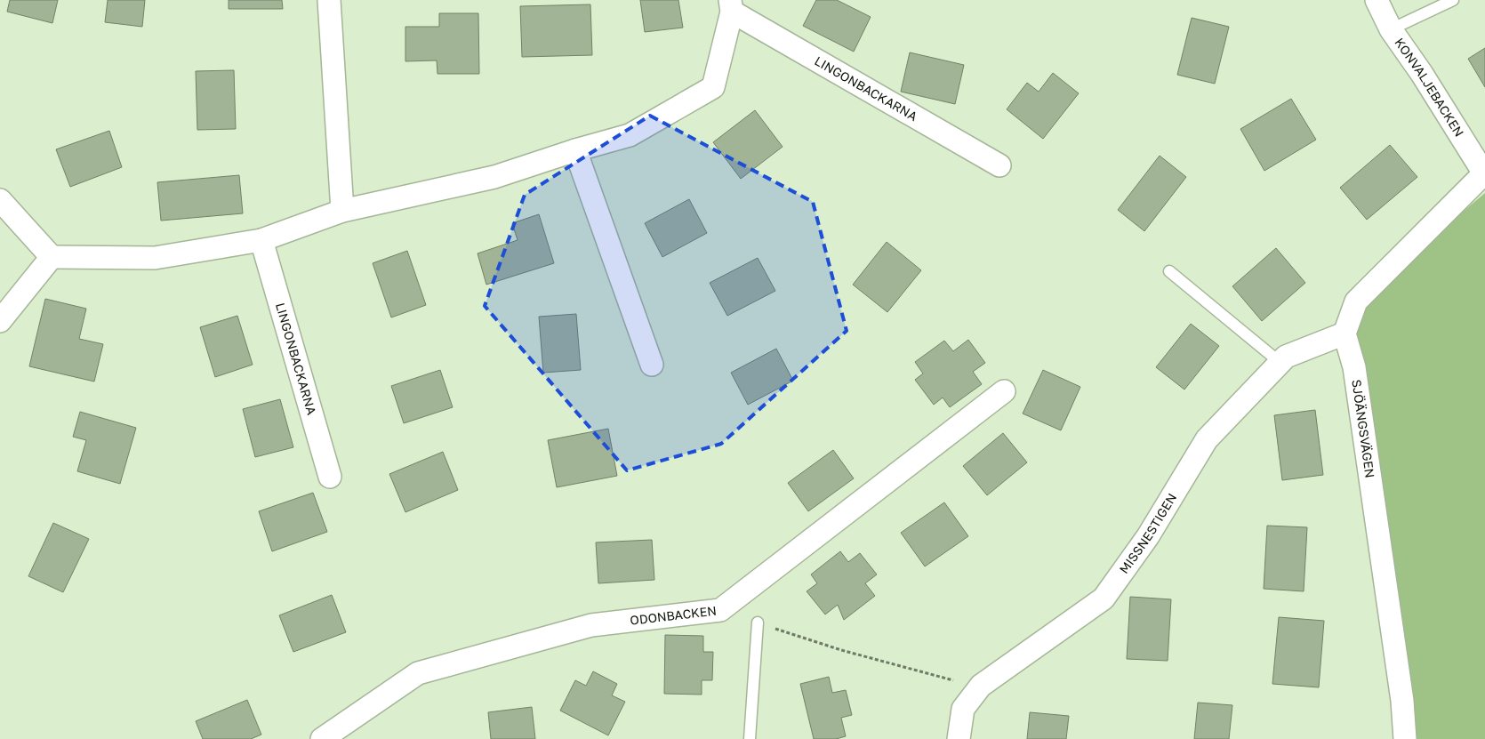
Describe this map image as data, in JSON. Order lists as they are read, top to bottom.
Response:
{
  "streets": {
    "street": [
      "KONVALJEBACKEN",
      "LINGONBACKARNA",
      "SJÖÄNGSVÄGEN",
      "MISSNESTIGEN",
      "ODONBACKEN"
    ]
  },
  "crossings": [
    ["SJÖÄNGSVÄGEN", "MISSNESTIGEN"]
  ]
}
